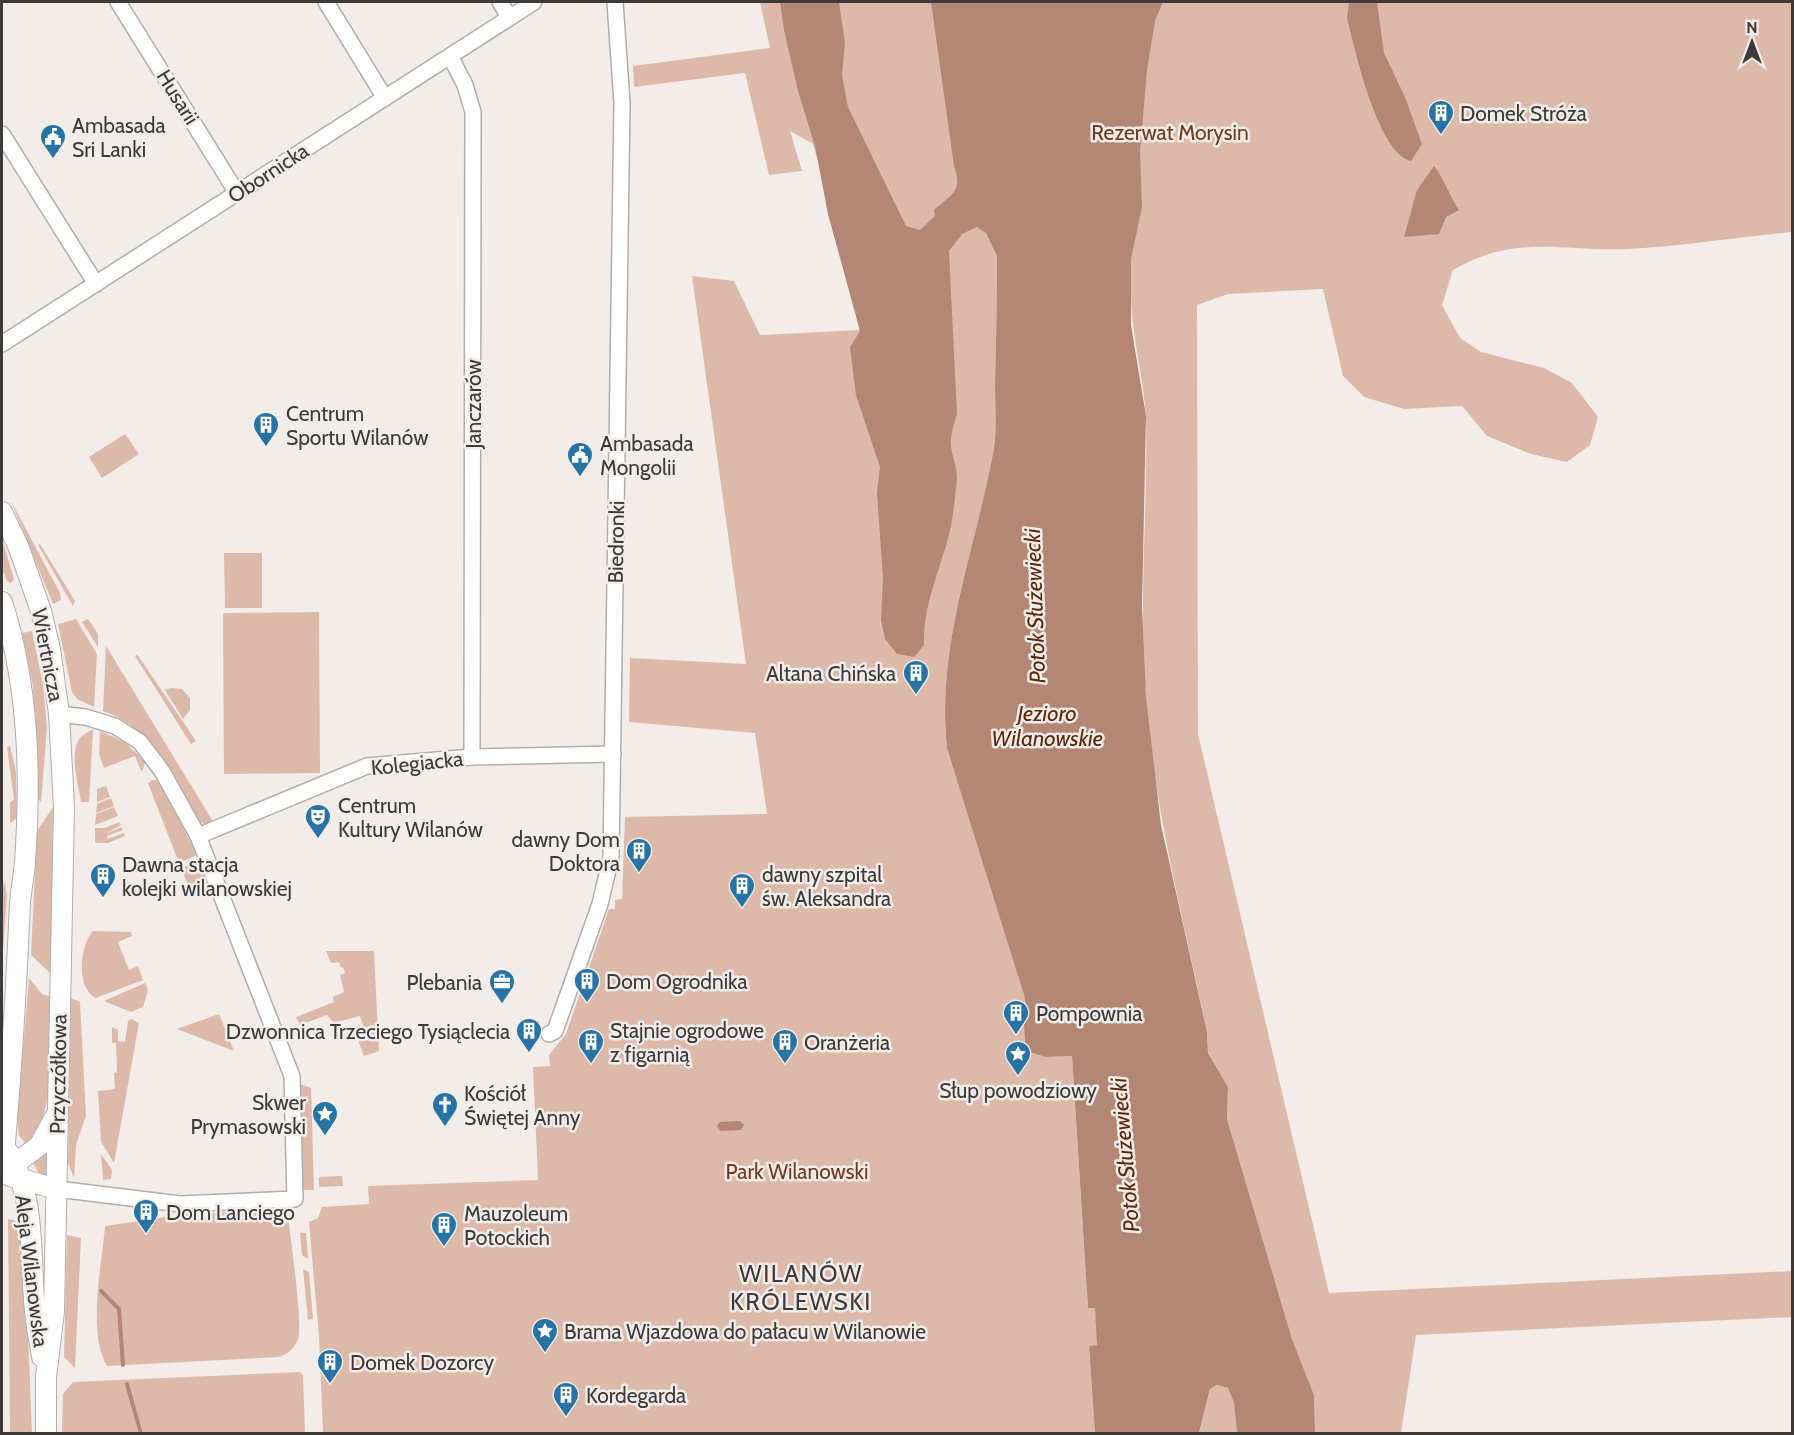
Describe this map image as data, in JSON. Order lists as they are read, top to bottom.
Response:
{
  "streets": {
    "main road": ["Wiertnicza", "Przyczółkowa", "Aleja Wilanowska"],
    "street": [
      "Husarii",
      "Obornicka",
      "Janczarów",
      "Biedronki",
      "Kolegiacka"
    ]
  },
  "crossings": [
    ["Husarii", "Obornicka"],
    ["Obornicka", "Janczarów"],
    ["Janczarów", "Kolegiacka"],
    ["Biedronki", "Kolegiacka"],
    ["Wiertnicza", "Kolegiacka"],
    ["Wiertnicza", "Przyczółkowa"],
    ["Przyczółkowa", "Aleja Wilanowska"]
  ],
  "districts": ["WILANÓW KRÓLEWSKI"],
  "water": ["Potok Służewiecki", "Jezioro Wilanowskie"],
  "parks": ["Rezerwat Morysin", "Park Wilanowski"],
  "places": {
    "building": [
      "Domek Stróża",
      "Centrum Sportu Wilanów",
      "Altana Chińska",
      "dawny Dom Doktora",
      "Dawna stacja kolejki wilanowskiej",
      "dawny szpital św. Aleksandra",
      "Dom Ogrodnika",
      "Pompownia",
      "Dzwonnica Trzeciego Tysiąclecia",
      "Stajnie ogrodowe z figarnią",
      "Oranżeria",
      "Dom Lanciego",
      "Mauzoleum Potockich",
      "Domek Dozorcy",
      "Kordegarda"
    ],
    "public building": ["Ambasada Sri Lanki", "Ambasada Mongolii"],
    "theatre": ["Centrum Kultury Wilanów"],
    "office": ["Plebania"],
    "place": ["Słup powodziowy", "Skwer Prymasowski", "Brama Wjazdowa do pałacu w Wilanowie"],
    "church": ["Kościół Świętej Anny"]
  },
  "north": "top"
}
